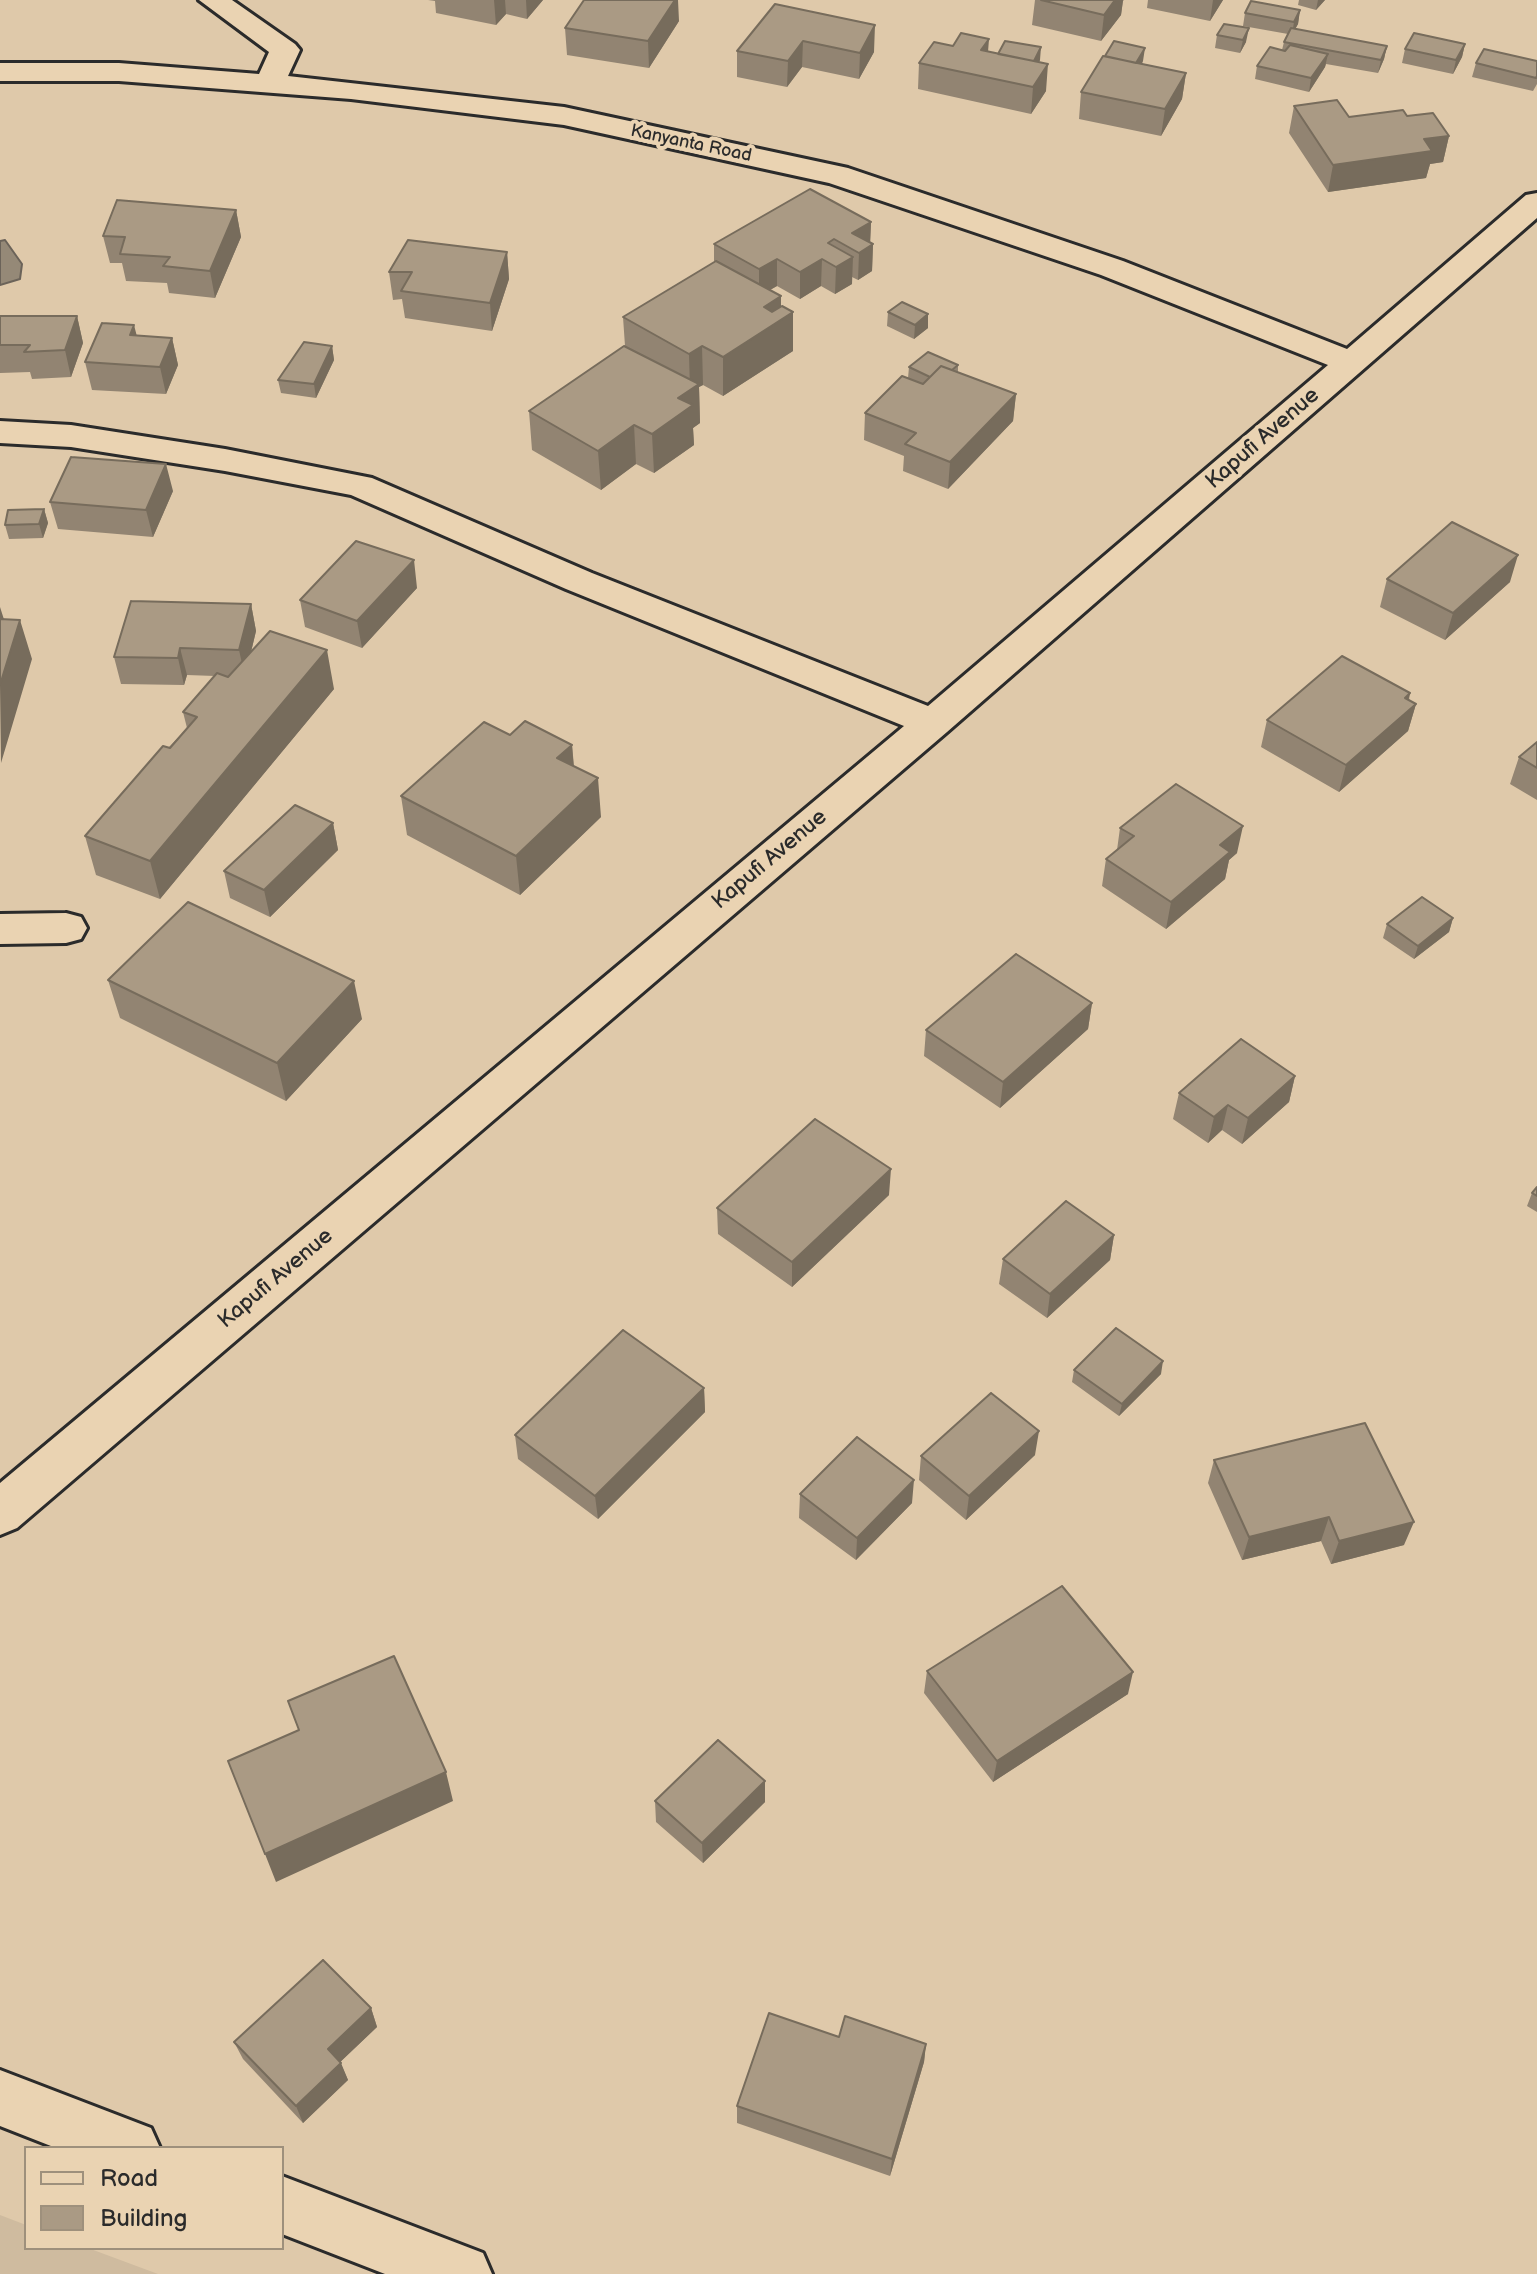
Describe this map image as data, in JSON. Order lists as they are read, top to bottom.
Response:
{
  "streets": {
    "street": ["Kanyanta Road", "Kapufi Avenue"]
  },
  "crossings": [
    ["Kanyanta Road", "Kapufi Avenue"]
  ],
  "legend": ["Road", "Building"]
}
